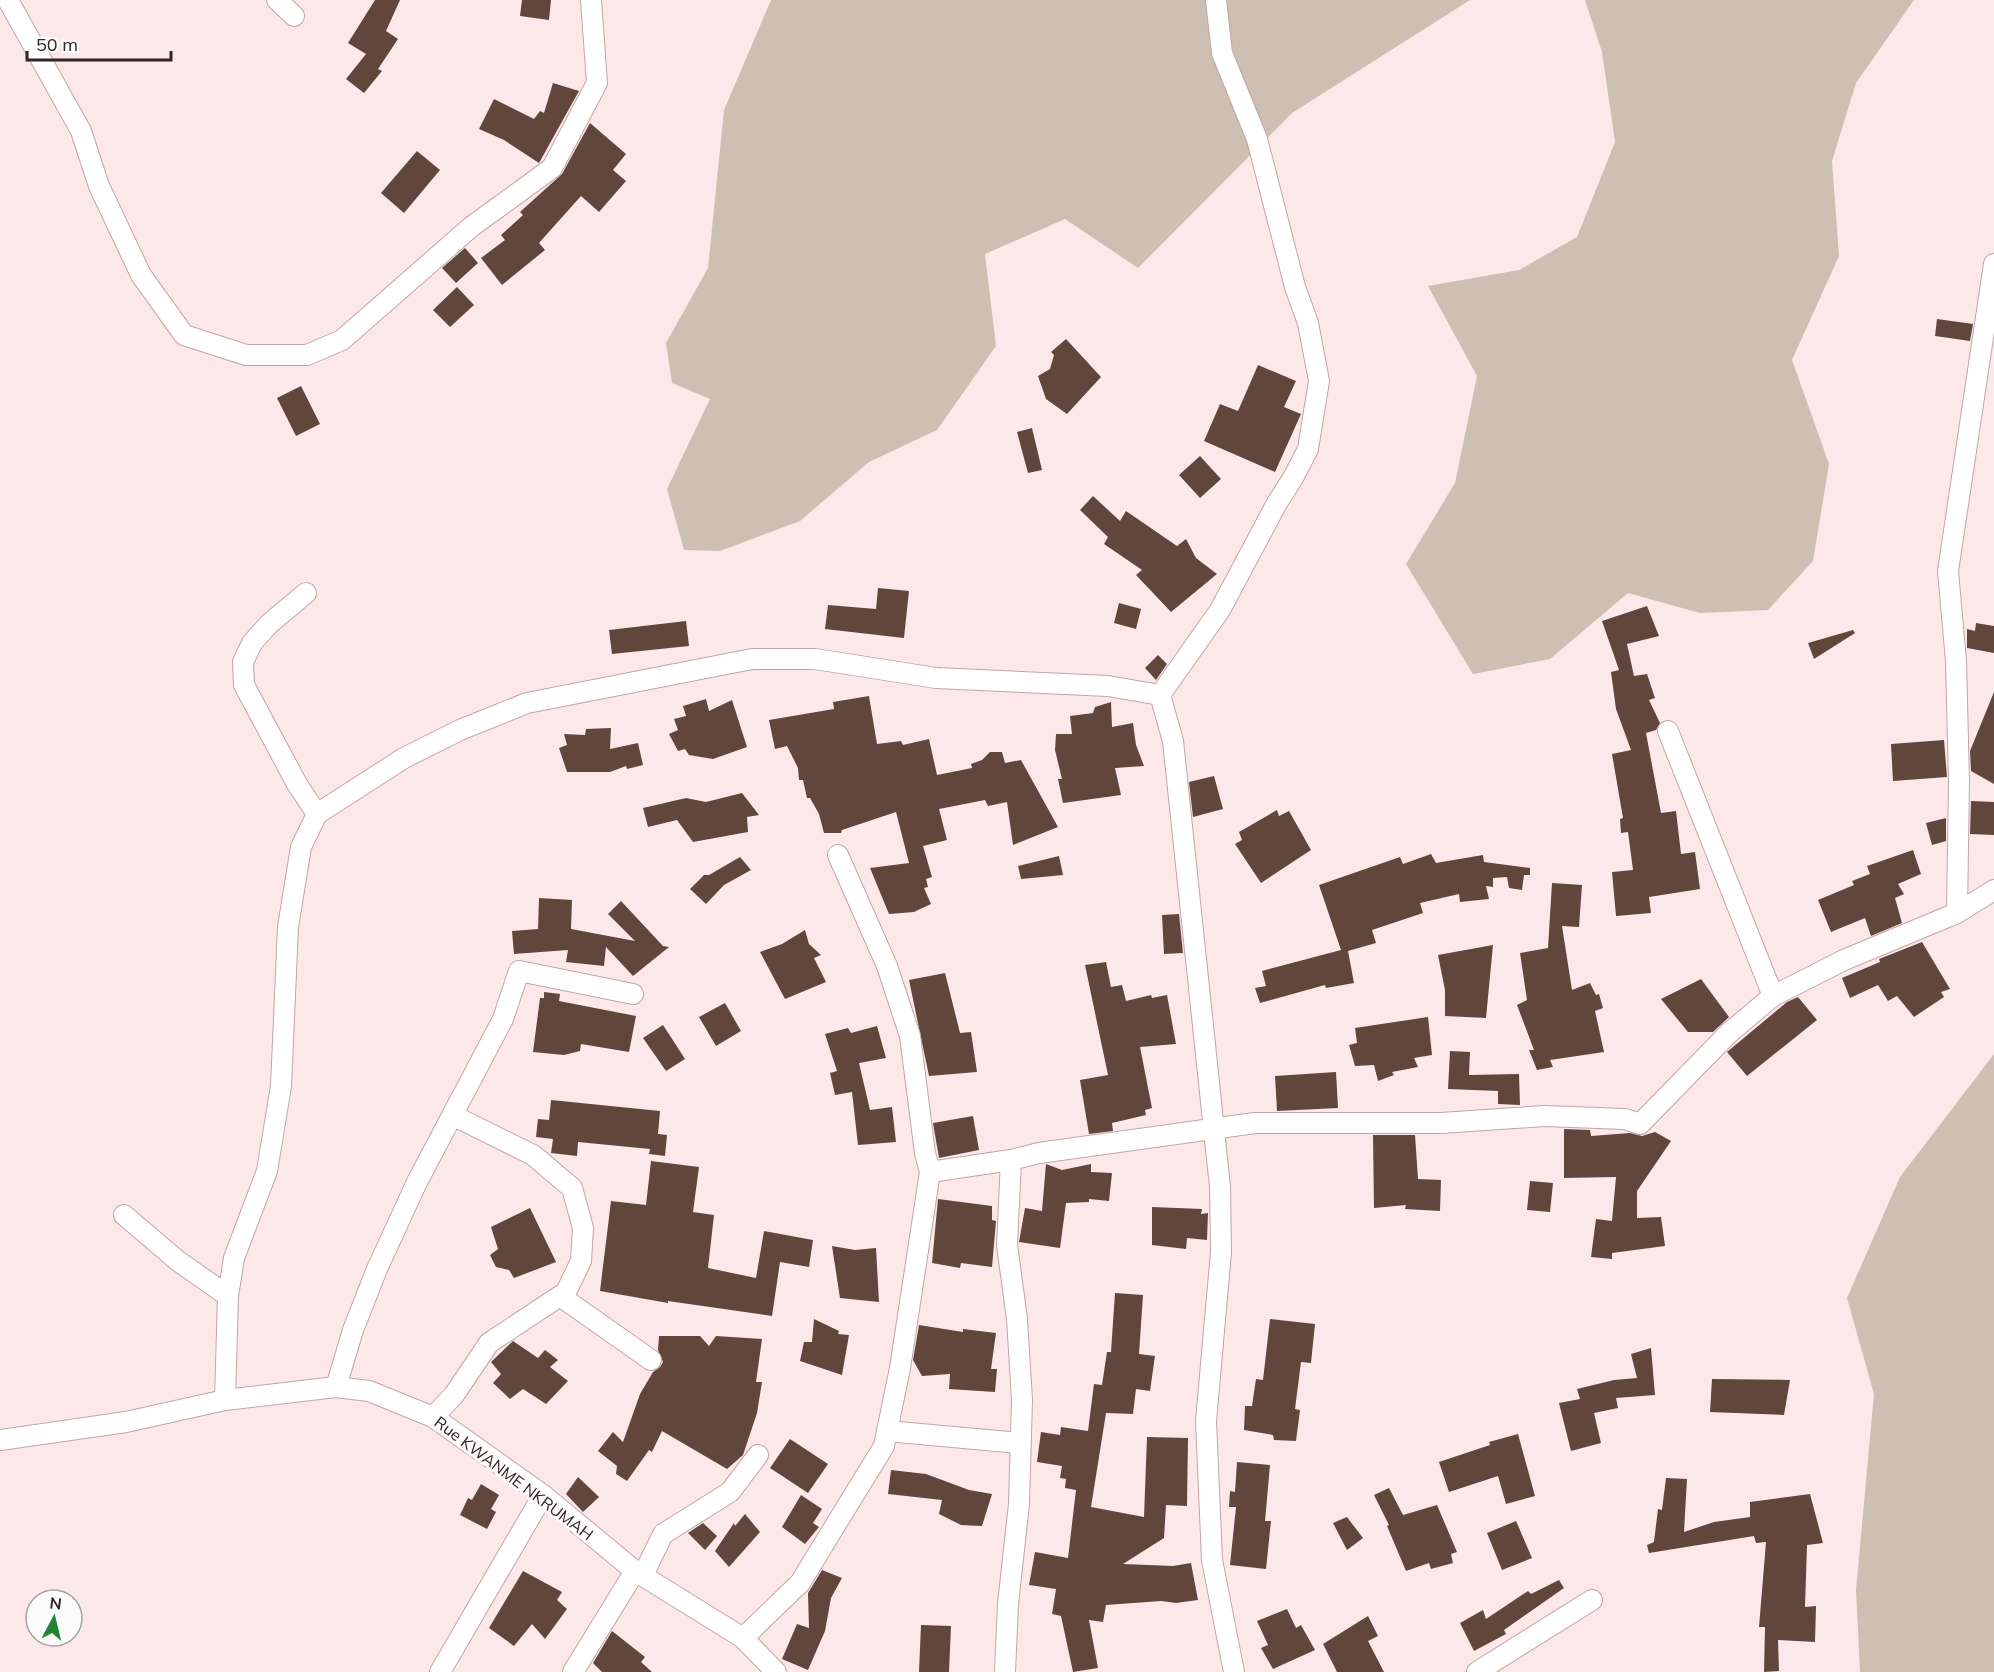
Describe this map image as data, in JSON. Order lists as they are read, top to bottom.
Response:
{
  "streets": {
    "street": ["Rue KWANME NKRUMAH"]
  },
  "scale_bar": "50 m",
  "north": "top"
}
